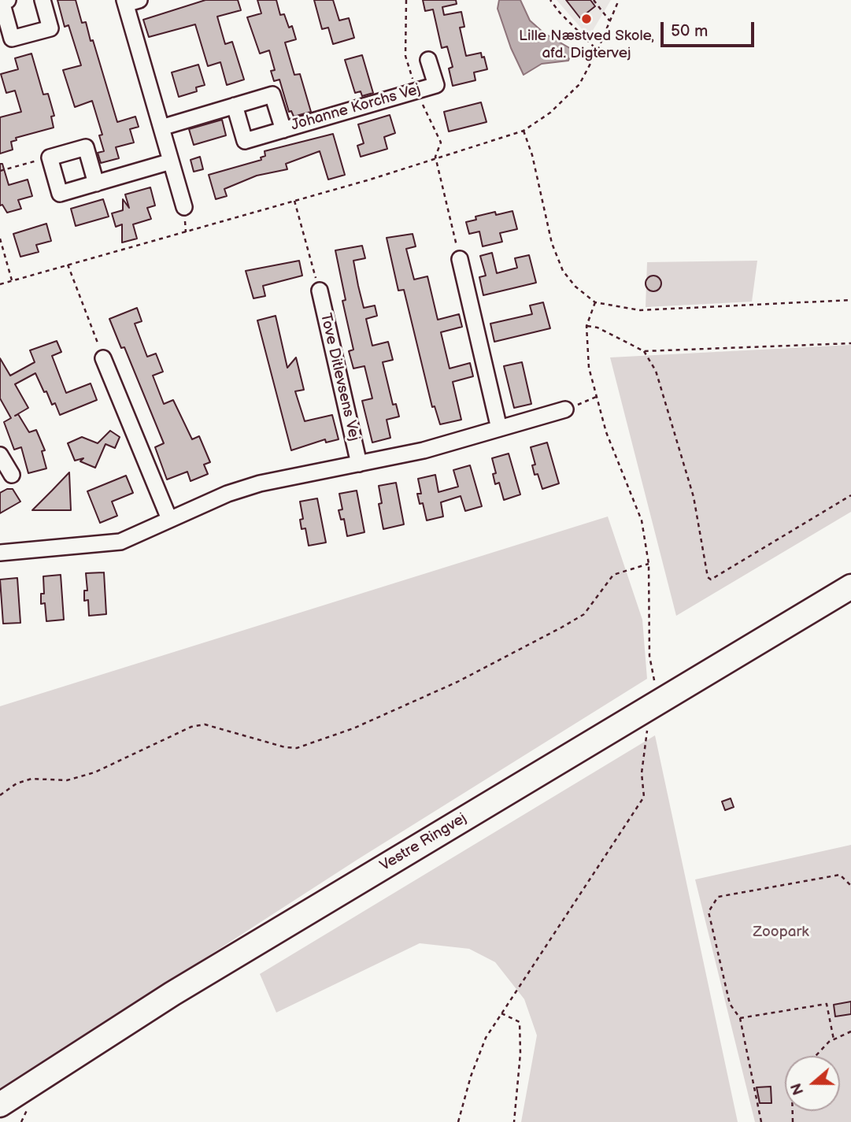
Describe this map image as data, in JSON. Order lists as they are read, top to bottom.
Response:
{
  "streets": {
    "main road": ["Vestre Ringvej"],
    "street": ["Johanne Korchs Vej", "Tove Ditlevsens Vej"]
  },
  "parks": ["Zoopark"],
  "places": ["Lille Næstved Skole, afd. Digtervej"],
  "scale_bar": "50 m",
  "north": "left"
}
